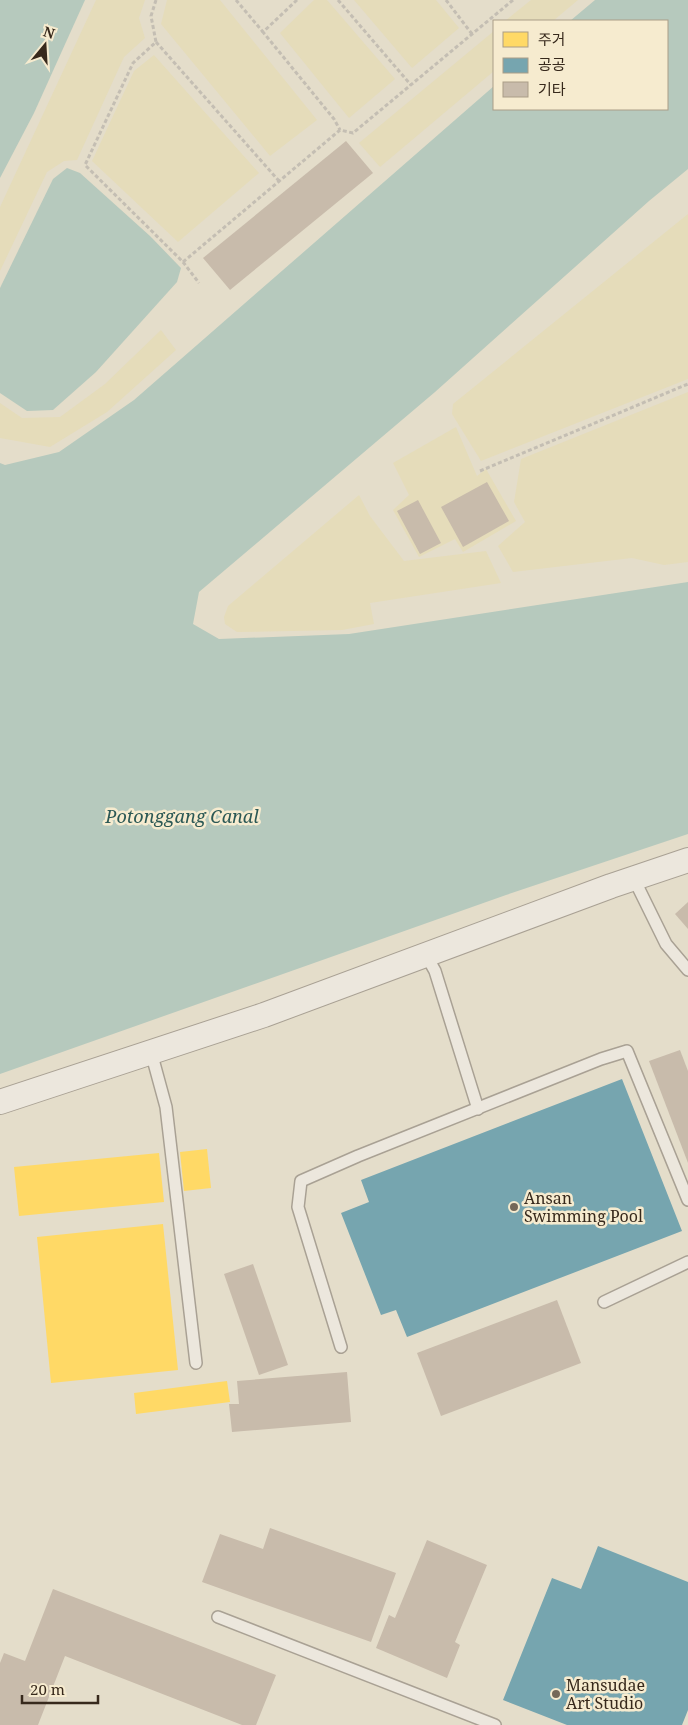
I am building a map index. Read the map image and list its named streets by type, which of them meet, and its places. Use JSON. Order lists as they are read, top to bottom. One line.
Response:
{"water":["Potonggang Canal"],"places":["Ansan Swimming Pool","Mansudae Art Studio"],"legend":["주거","공공","기타"],"scale_bar":"20 m","north":"top"}
